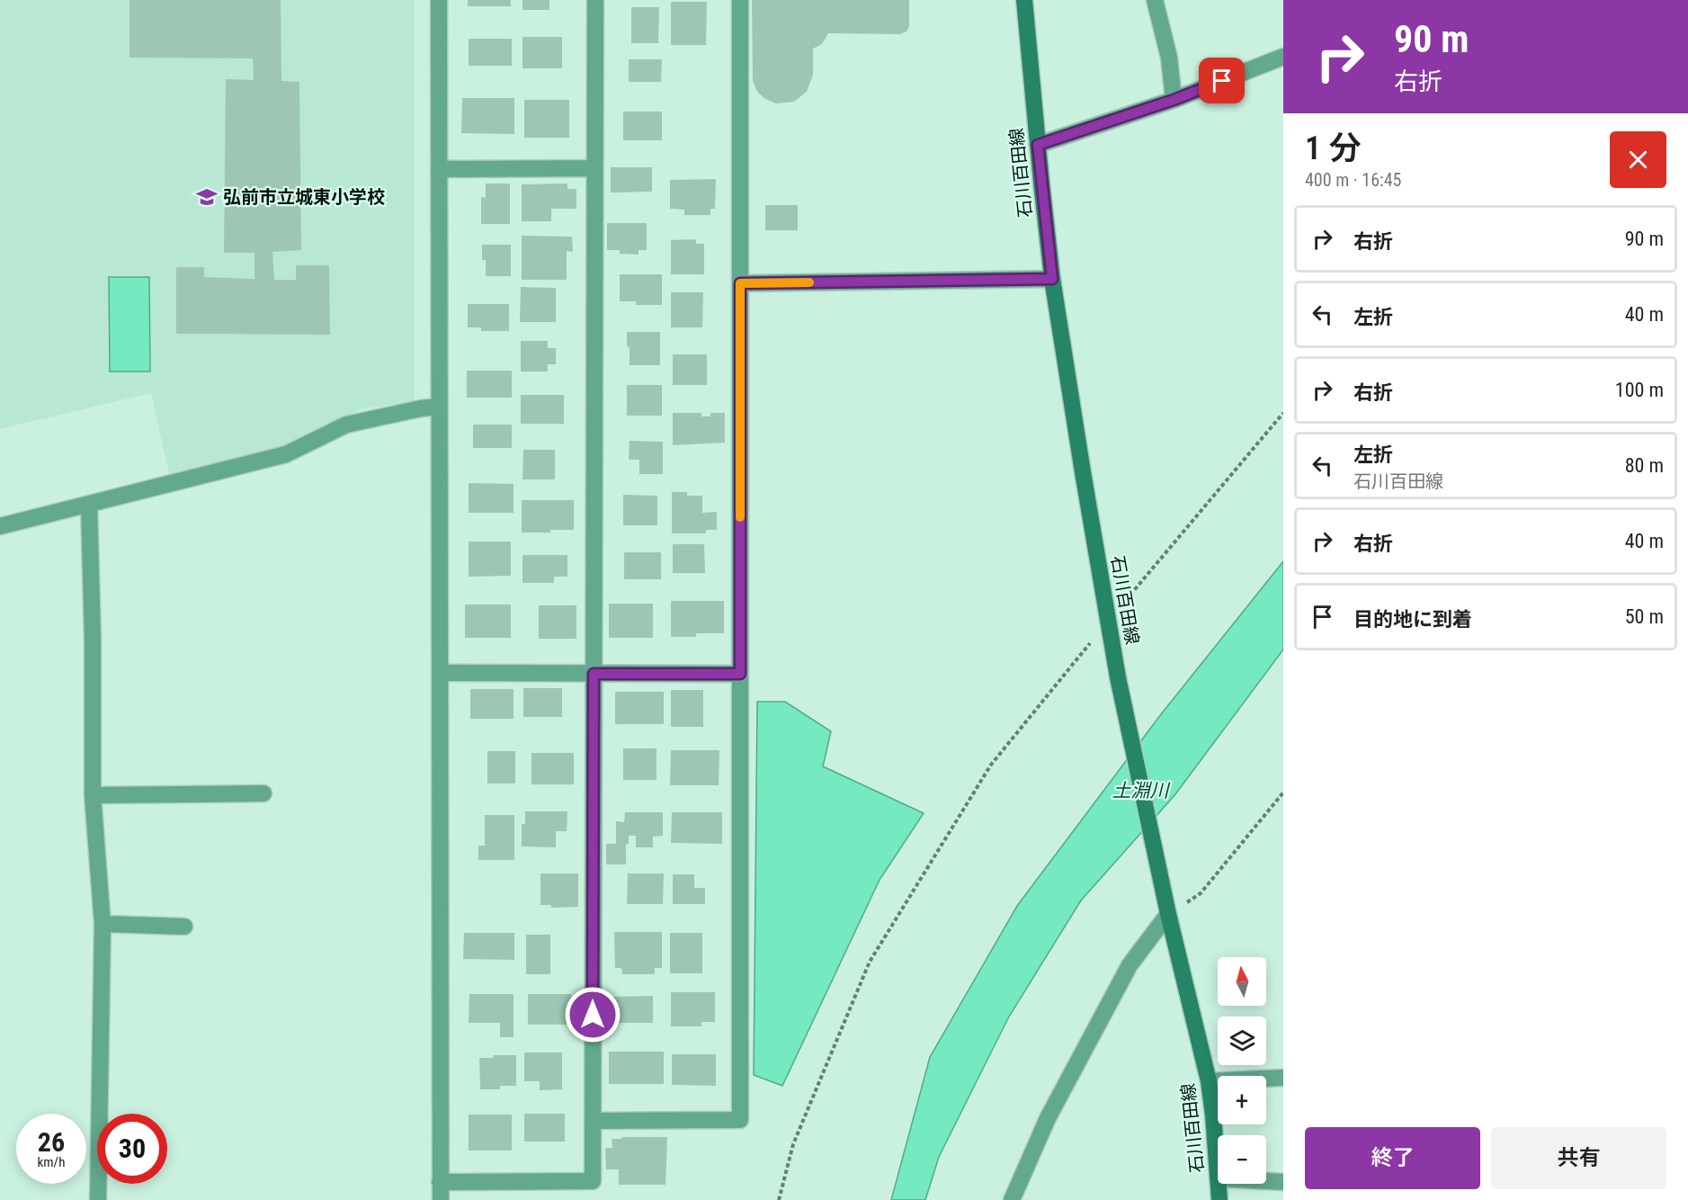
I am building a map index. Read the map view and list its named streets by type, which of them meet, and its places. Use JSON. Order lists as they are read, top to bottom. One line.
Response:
{"streets":{"main road":["石川百田線"]},"water":["土淵川"],"places":{"school or university":["弘前市立城東小学校"]},"north":"top","page":{"turn":["90 m","右折"],"heading":["1 分","400 m · 16:45"],"list":[{"name":"右折","value":"90 m"},{"name":"左折","value":"40 m"},{"name":"右折","value":"100 m"},{"name":"左折","note":"石川百田線","value":"80 m"},{"name":"右折","value":"40 m"},{"name":"目的地に到着","value":"50 m"}],"map_buttons":["+","−"],"speed":"26 km/h","limit":"30","buttons":["終了","共有"]}}
